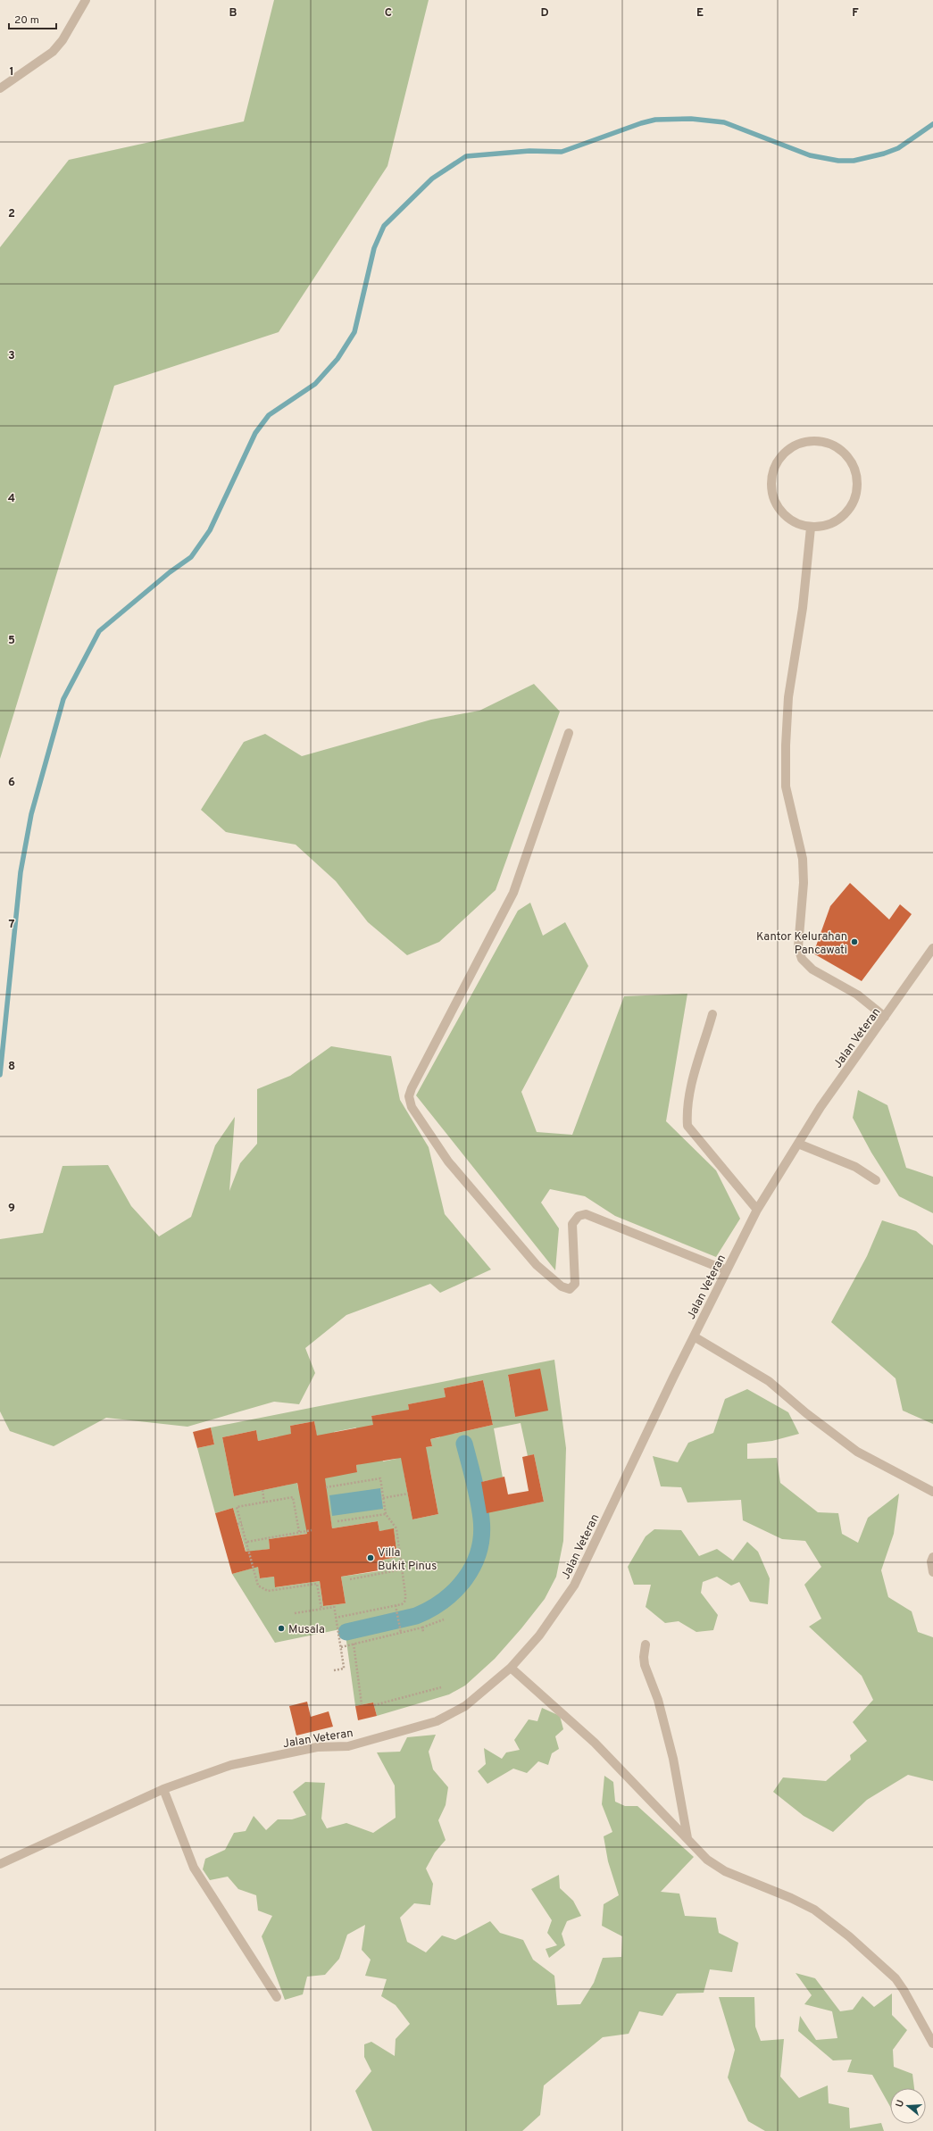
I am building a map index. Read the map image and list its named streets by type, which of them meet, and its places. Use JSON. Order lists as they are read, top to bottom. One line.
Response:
{"streets":{"street":["Jalan Veteran"]},"places":["Kantor Kelurahan Pancawati","Villa Bukit Pinus","Musala"],"scale_bar":"20 m","north":"left","grid":{"columns":["B","C","D","E","F"],"rows":["1","2","3","4","5","6","7","8","9"]}}
